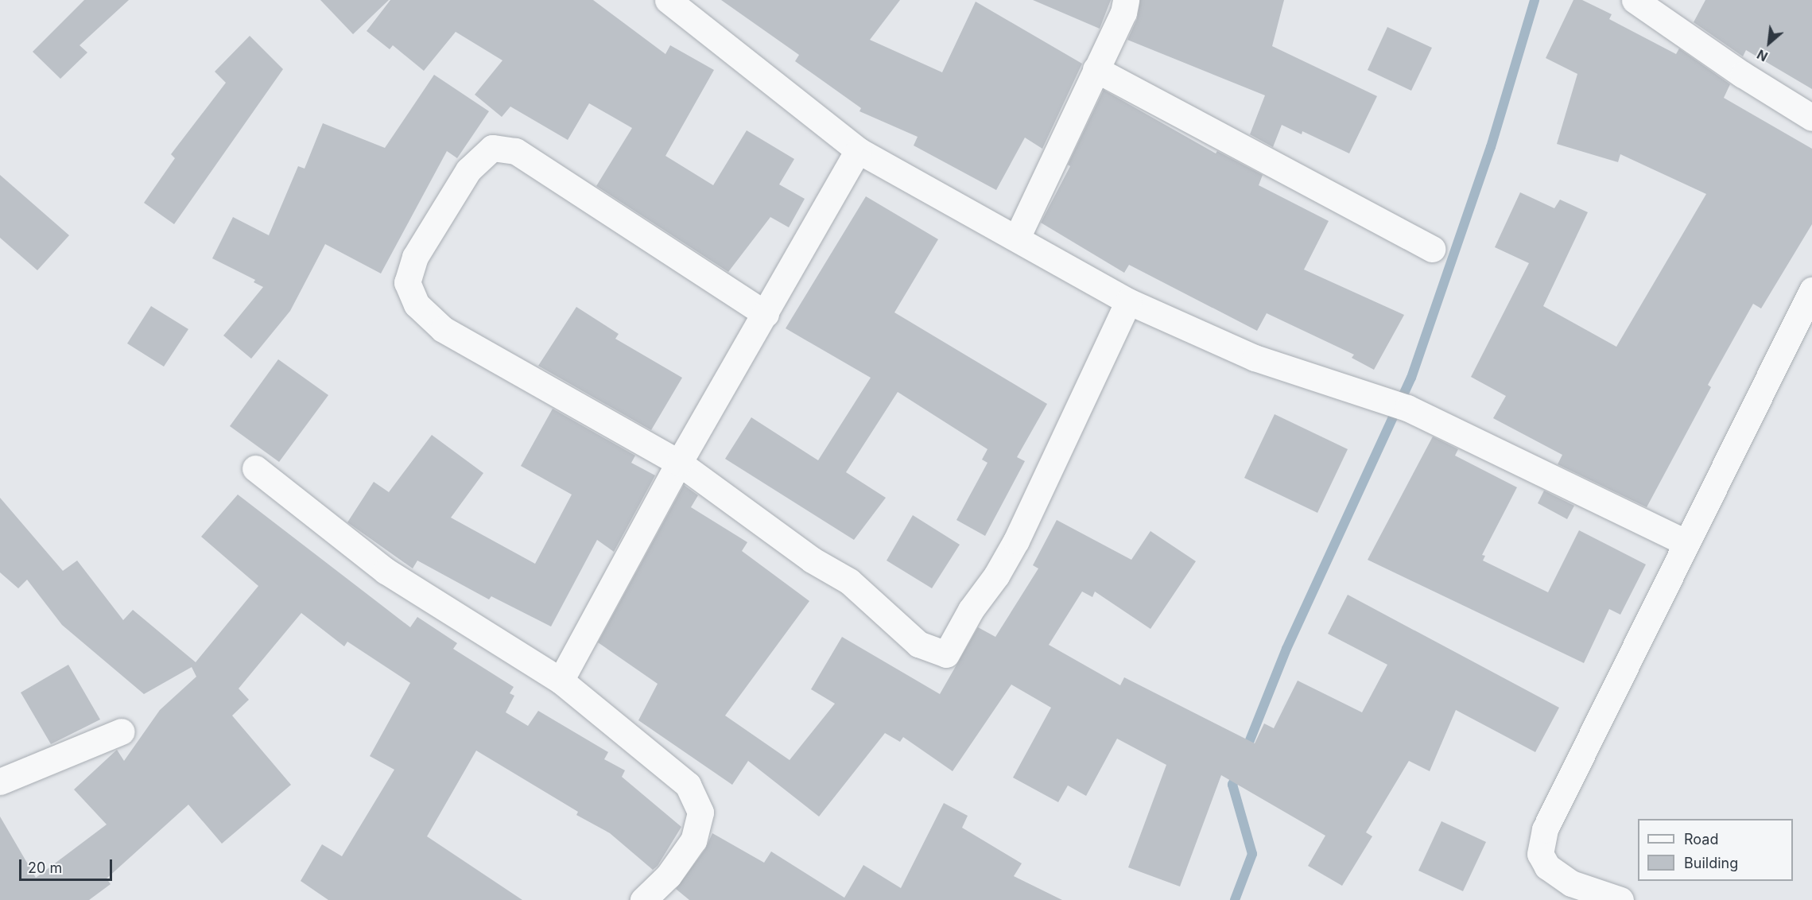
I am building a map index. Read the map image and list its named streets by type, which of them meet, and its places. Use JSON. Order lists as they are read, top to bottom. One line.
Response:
{"legend":["Road","Building"],"scale_bar":"20 m","north":"bottom left"}
